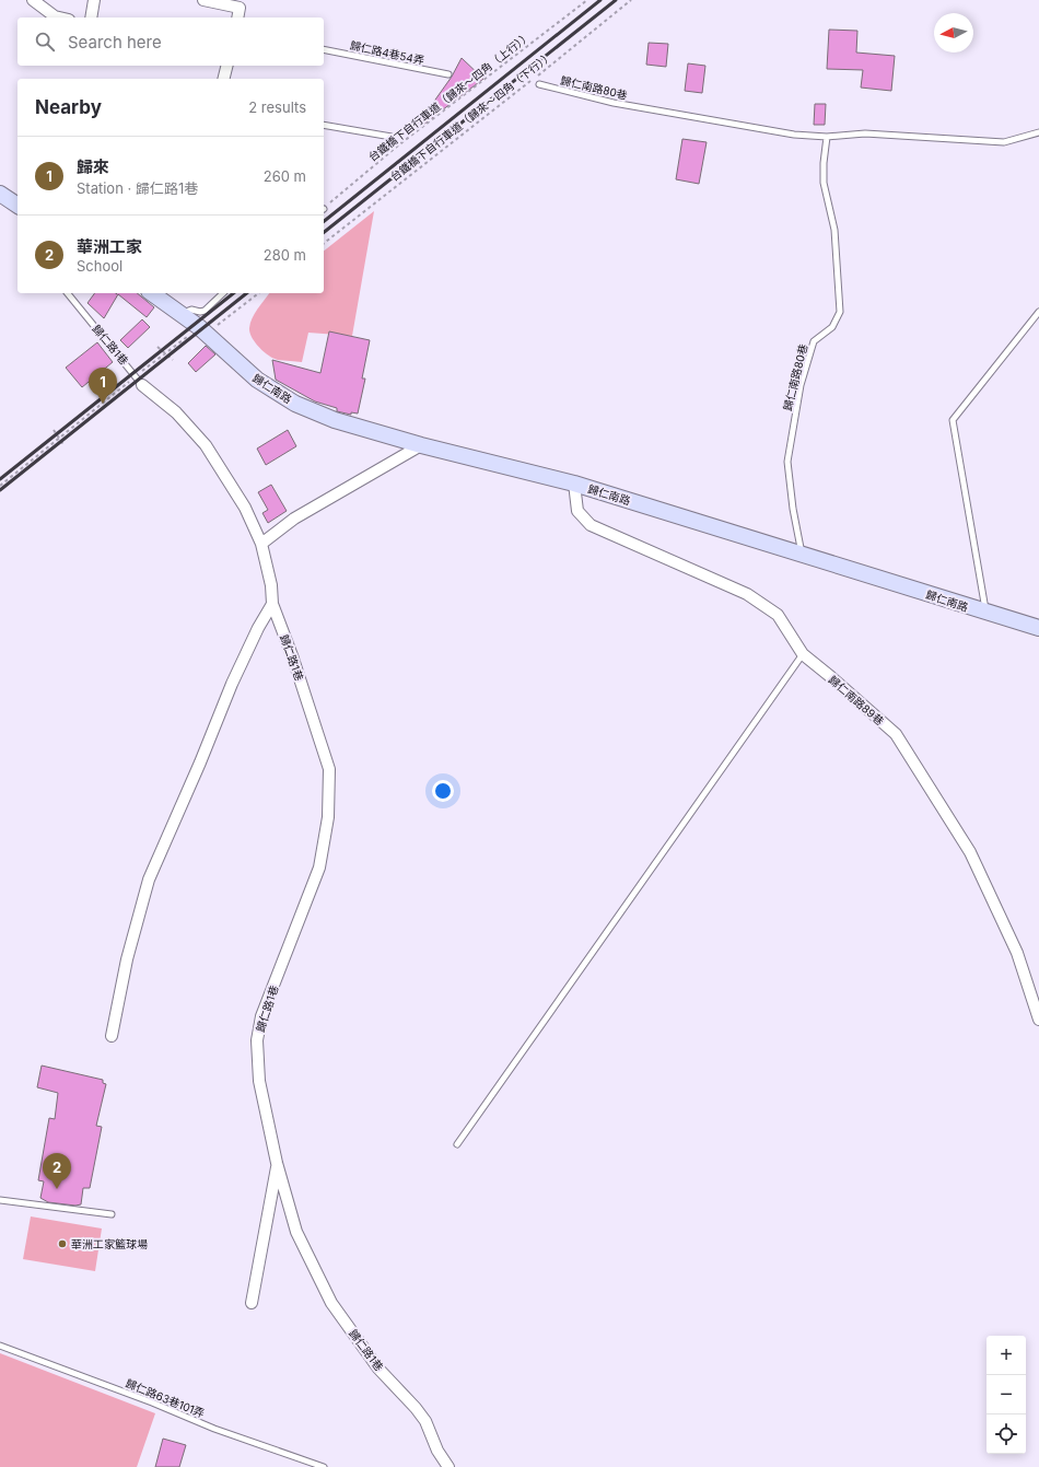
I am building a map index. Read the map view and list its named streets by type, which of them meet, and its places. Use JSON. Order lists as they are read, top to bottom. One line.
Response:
{"streets":{"street":["歸仁路1巷","歸仁南路","歸仁南路89巷"],"lane":["歸仁路4巷54弄","歸仁南路80巷","歸仁路63巷101弄"],"path":["台鐵橋下自行車道（歸來～四角（上行））","台鐵橋下自行車道（歸來～四角（下行））"]},"crossings":[["歸仁南路80巷","歸仁南路"],["歸仁南路","歸仁南路89巷"]],"places":["華洲工家籃球場"],"north":"left","page":{"search":"Search here","heading":["Nearby","2 results"],"list":[{"mark":"1","name":"歸來","note":"Station · 歸仁路1巷","value":"260 m"},{"mark":"2","name":"華洲工家","note":"School","value":"280 m"}],"pins":["1","2"],"map_buttons":["+","−"]}}
